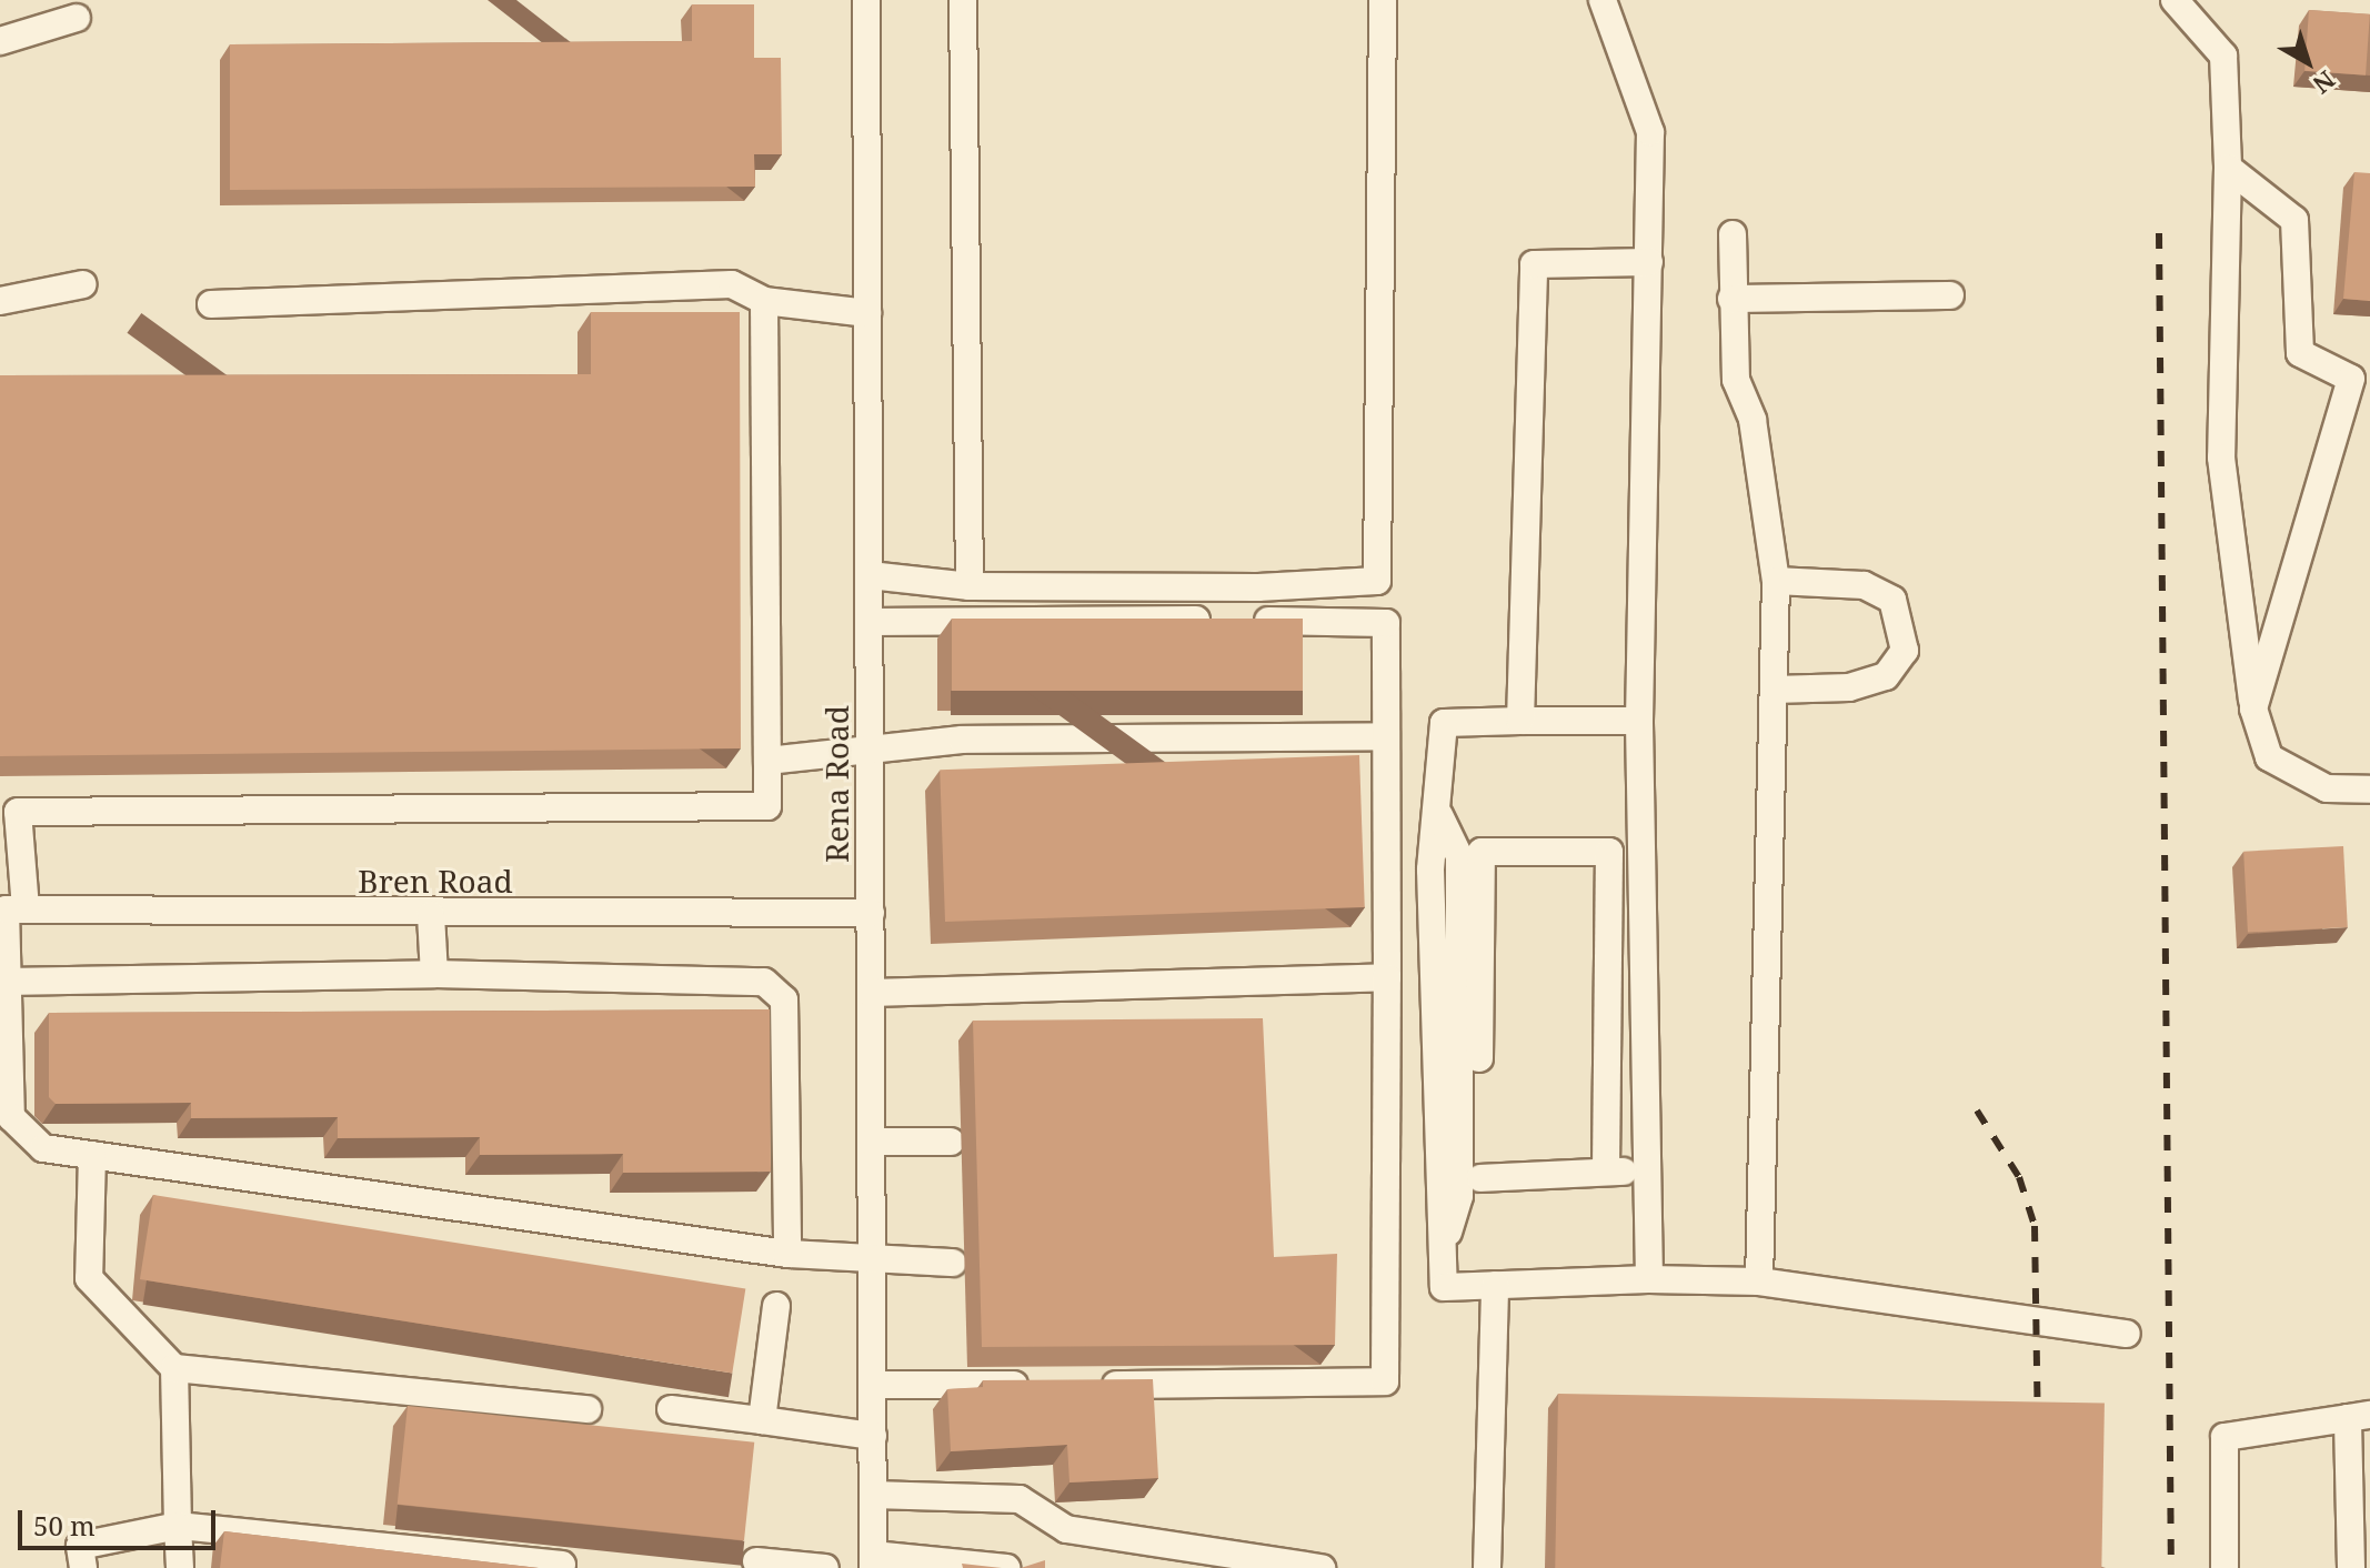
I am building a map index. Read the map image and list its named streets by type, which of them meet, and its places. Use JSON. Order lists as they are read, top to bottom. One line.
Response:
{"streets":{"street":["Rena Road","Bren Road"]},"crossings":[["Rena Road","Bren Road"]],"scale_bar":"50 m","north":"bottom right"}
